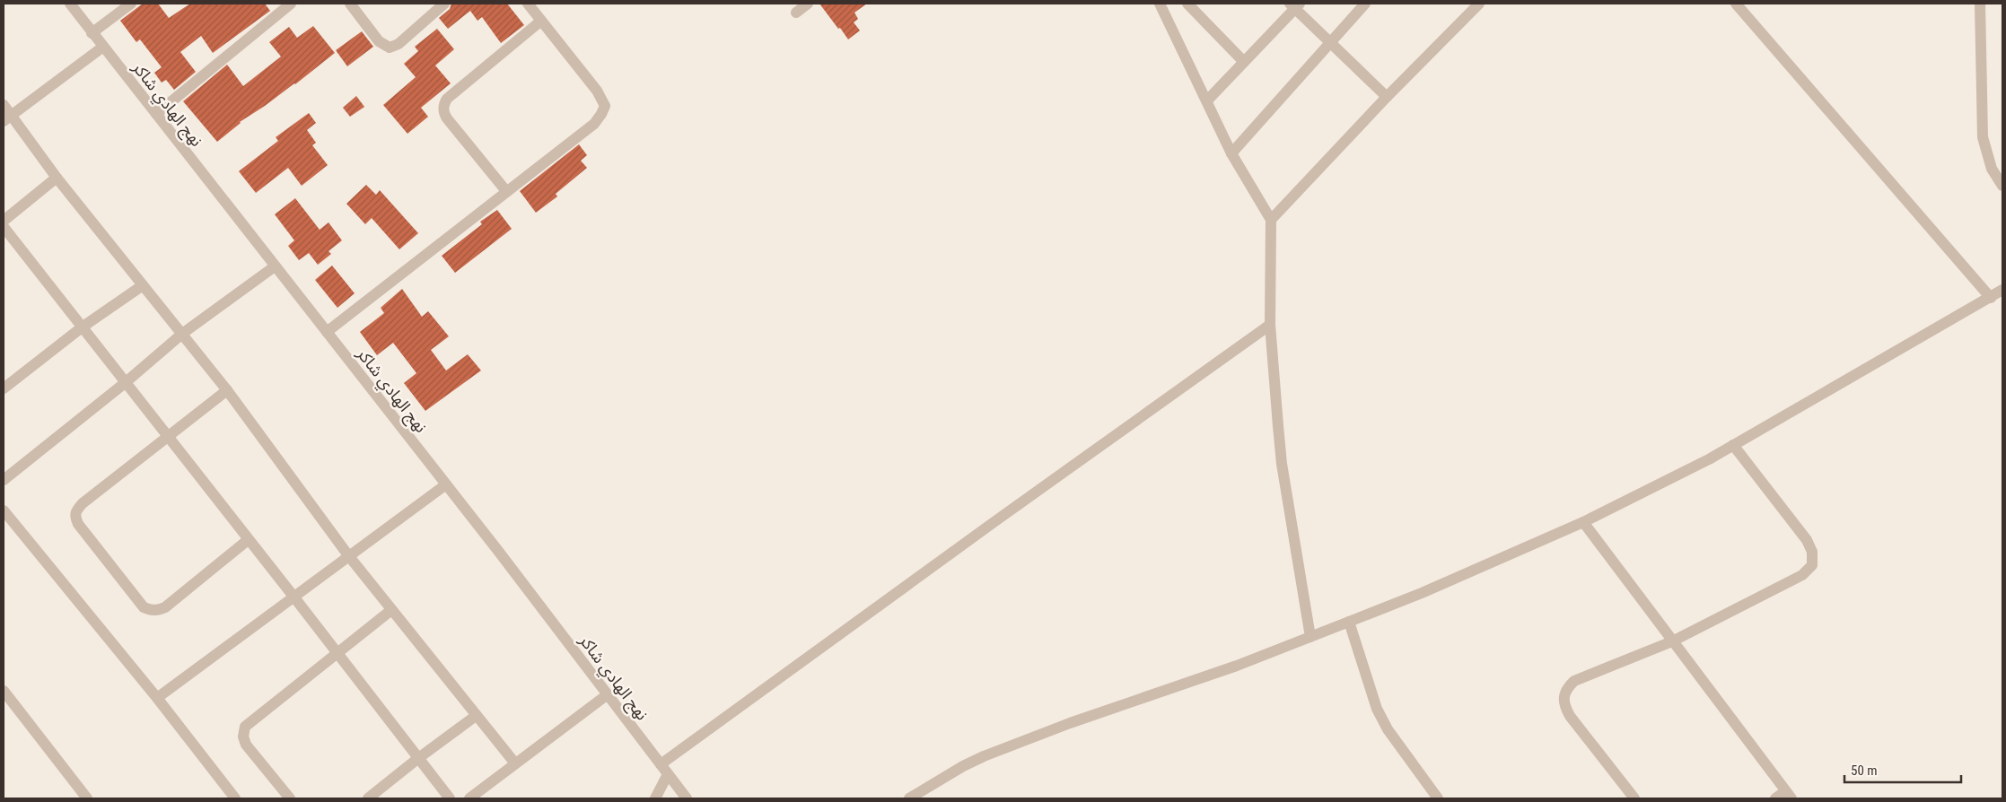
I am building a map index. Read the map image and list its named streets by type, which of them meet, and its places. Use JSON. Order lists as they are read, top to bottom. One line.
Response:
{"streets":{"street":["نهج الهادي شاكر"]},"scale_bar":"50 m"}
